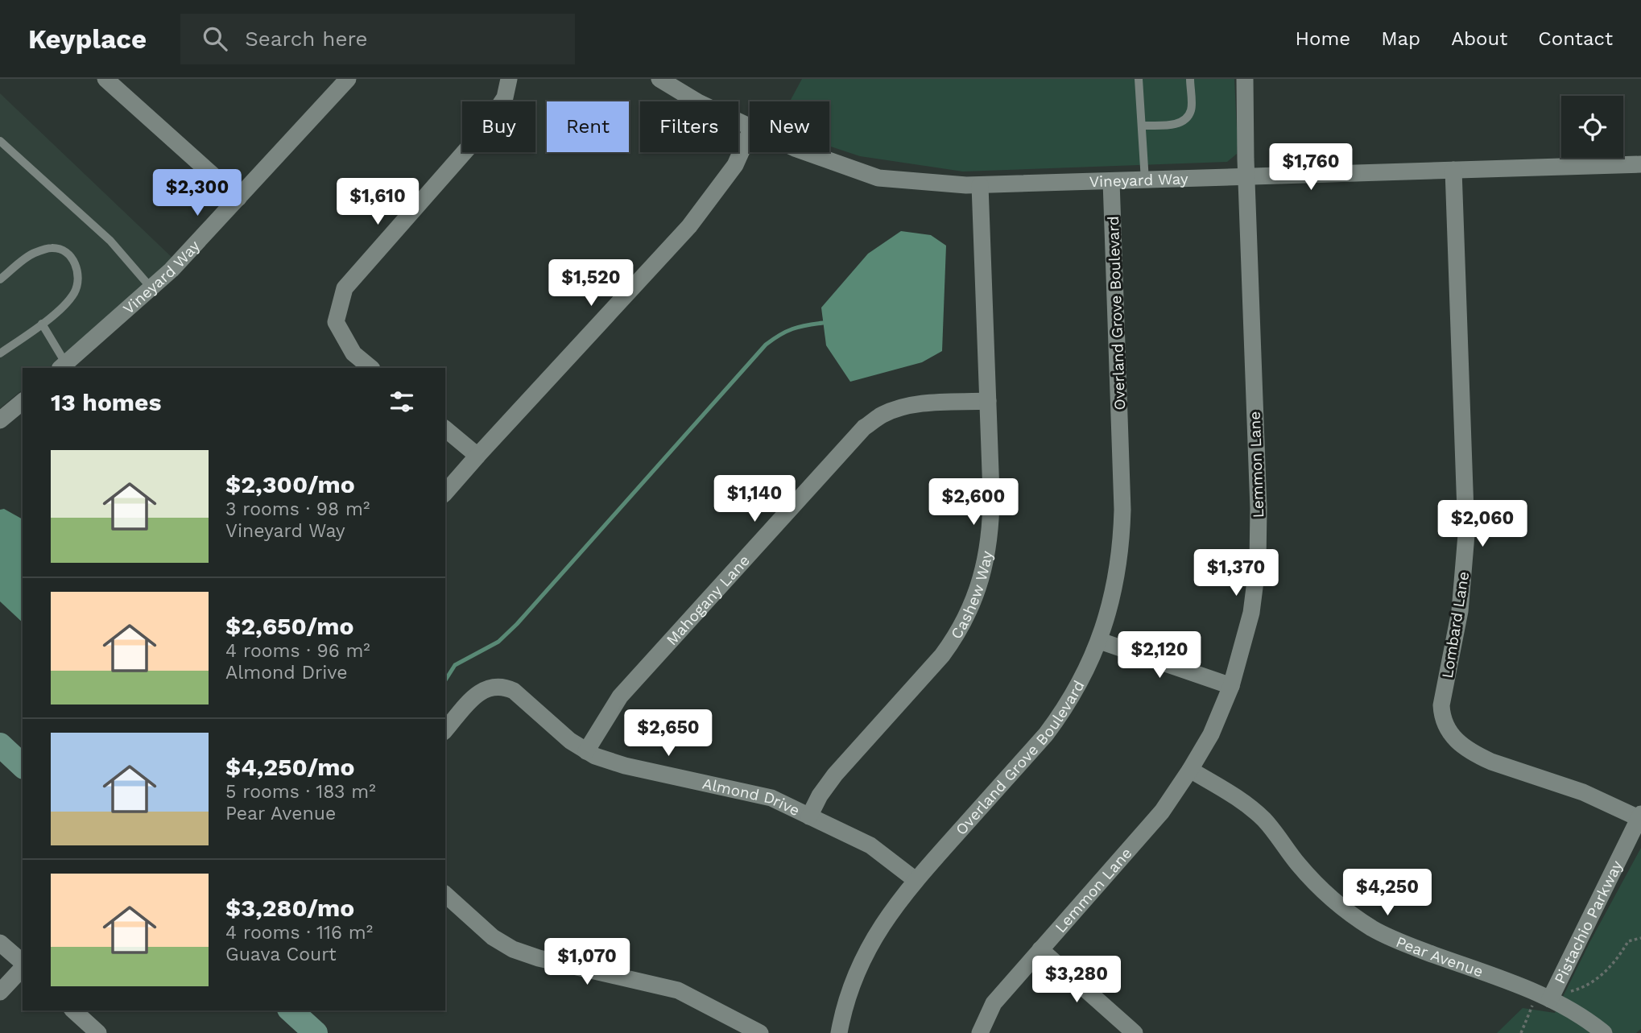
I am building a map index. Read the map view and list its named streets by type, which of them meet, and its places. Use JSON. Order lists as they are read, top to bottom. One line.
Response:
{"streets":{"street":["Vineyard Way","Overland Grove Boulevard","Lemmon Lane","Cashew Way","Mahogany Lane","Lombard Lane","Almond Drive","Pistachio Parkway","Pear Avenue"]},"crossings":[["Vineyard Way","Overland Grove Boulevard"],["Vineyard Way","Lemmon Lane"],["Vineyard Way","Cashew Way"],["Vineyard Way","Lombard Lane"],["Overland Grove Boulevard","Almond Drive"],["Lemmon Lane","Pear Avenue"],["Cashew Way","Mahogany Lane"],["Cashew Way","Almond Drive"],["Mahogany Lane","Almond Drive"],["Lombard Lane","Pistachio Parkway"],["Pistachio Parkway","Pear Avenue"]],"page":{"header":"Keyplace","search":"Search here","nav":["Home","Map","About","Contact"],"chip":["Buy","Rent","Filters","New"],"price":["$1,760","$2,300","$1,610","$1,520","$1,140","$2,600","$2,060","$1,370","$2,120","$2,650","$4,250","$1,070","$3,280"],"heading":"13 homes","list":[{"name":"$2,300/mo","note":"3 rooms · 98 m² · Vineyard Way"},{"name":"$2,650/mo","note":"4 rooms · 96 m² · Almond Drive"},{"name":"$4,250/mo","note":"5 rooms · 183 m² · Pear Avenue"},{"name":"$3,280/mo","note":"4 rooms · 116 m² · Guava Court"}]}}
